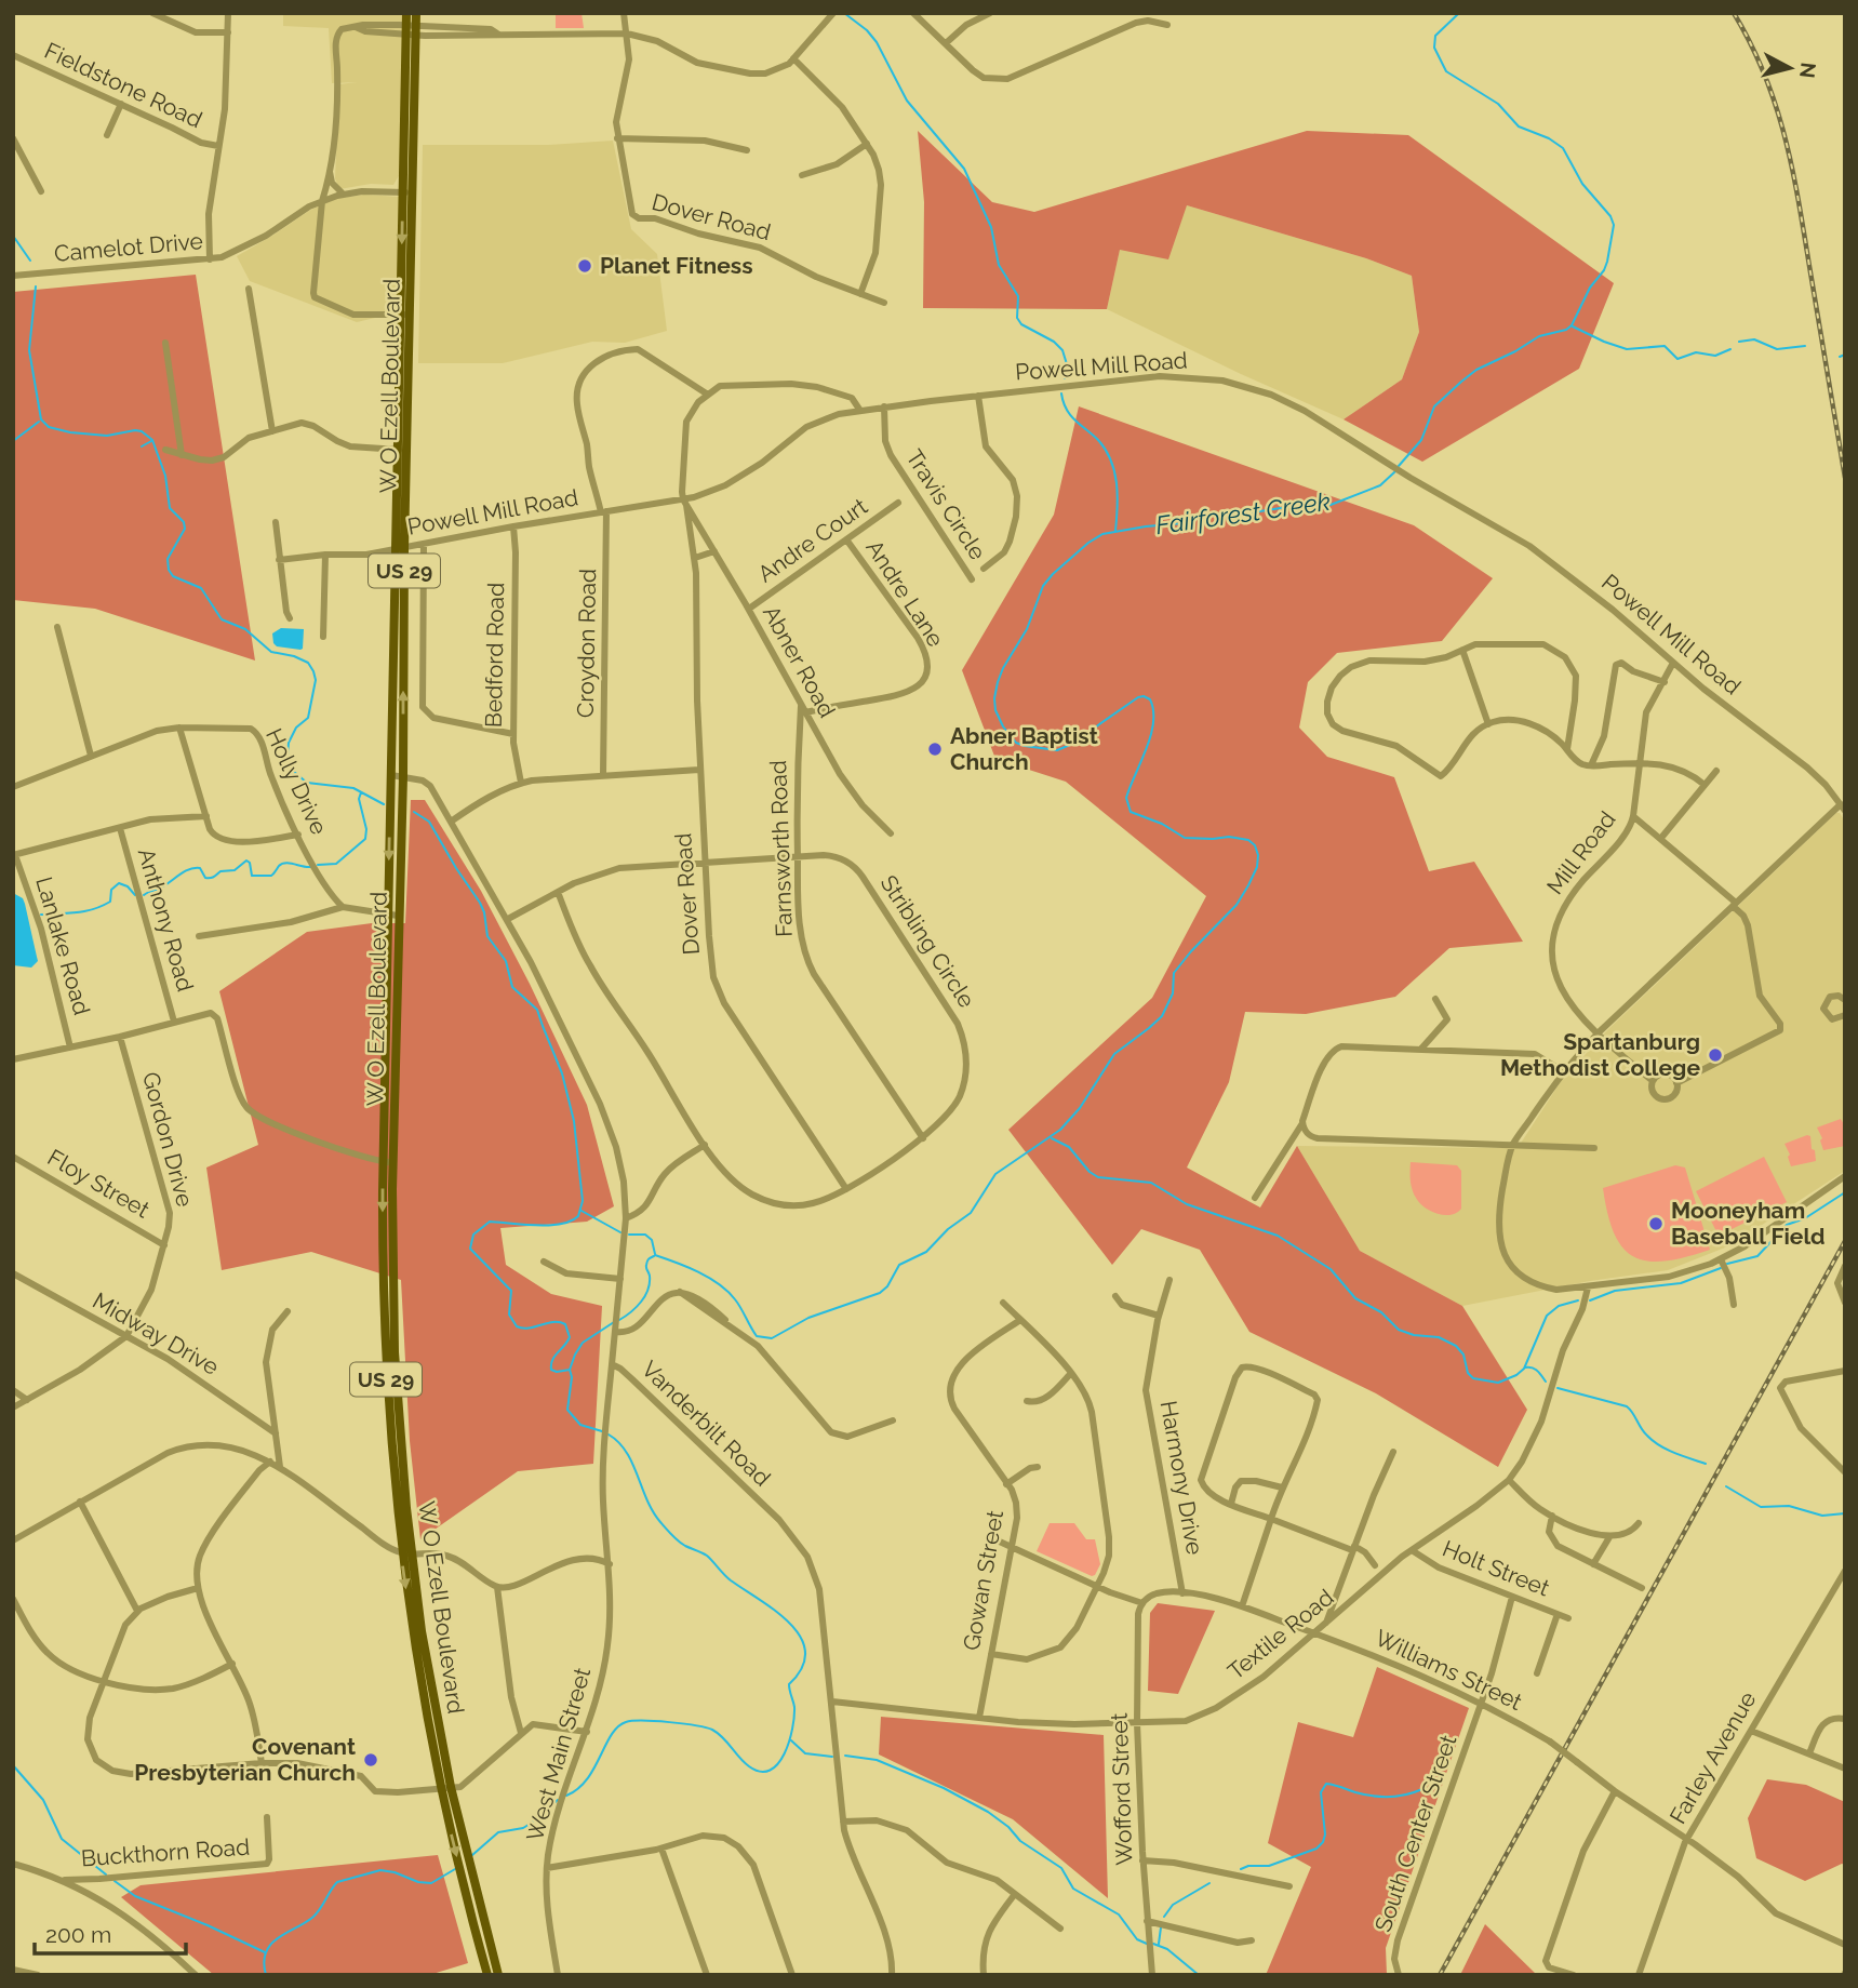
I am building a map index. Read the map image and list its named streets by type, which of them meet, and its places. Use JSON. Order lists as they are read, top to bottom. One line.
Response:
{"streets":{"main road":["W O Ezell Boulevard","US 29"],"street":["Fieldstone Road","Dover Road","Camelot Drive","Powell Mill Road","Travis Circle","Andre Court","Andre Lane","Croydon Road","Bedford Road","Abner Road","Holly Drive","Farnsworth Road","Mill Road","Anthony Road","Stribling Circle","Lanlake Road","Gordon Drive","Floy Street","Midway Drive","Vanderbilt Road","Harmony Drive","Holt Street","Gowan Street","Textile Road","Williams Street","West Main Street","Farley Avenue","Wofford Street","South Center Street","Buckthorn Road"]},"crossings":[["Dover Road","Powell Mill Road"],["Dover Road","Croydon Road"],["Dover Road","Abner Road"],["Dover Road","Stribling Circle"],["Camelot Drive","W O Ezell Boulevard"],["Powell Mill Road","W O Ezell Boulevard"],["Powell Mill Road","Travis Circle"],["Powell Mill Road","Croydon Road"],["Powell Mill Road","Bedford Road"],["Powell Mill Road","Abner Road"],["Powell Mill Road","Mill Road"],["Powell Mill Road","Textile Road"],["W O Ezell Boulevard","Vanderbilt Road"],["Andre Court","Andre Lane"],["Andre Court","Abner Road"],["Andre Lane","Abner Road"],["Abner Road","Farnsworth Road"],["Farnsworth Road","Stribling Circle"],["Stribling Circle","Vanderbilt Road"],["Gordon Drive","Floy Street"],["Gordon Drive","Midway Drive"],["Vanderbilt Road","Textile Road"],["Vanderbilt Road","West Main Street"],["Harmony Drive","Williams Street"],["Holt Street","Textile Road"],["Holt Street","South Center Street"],["Gowan Street","Textile Road"],["Textile Road","Williams Street"],["Textile Road","Wofford Street"],["Williams Street","Farley Avenue"],["Williams Street","Wofford Street"],["Williams Street","South Center Street"]],"water":["Fairforest Creek"],"places":["Planet Fitness","Abner Baptist Church","Spartanburg Methodist College","Mooneyham Baseball Field","Covenant Presbyterian Church"],"scale_bar":"200 m","north":"right"}
